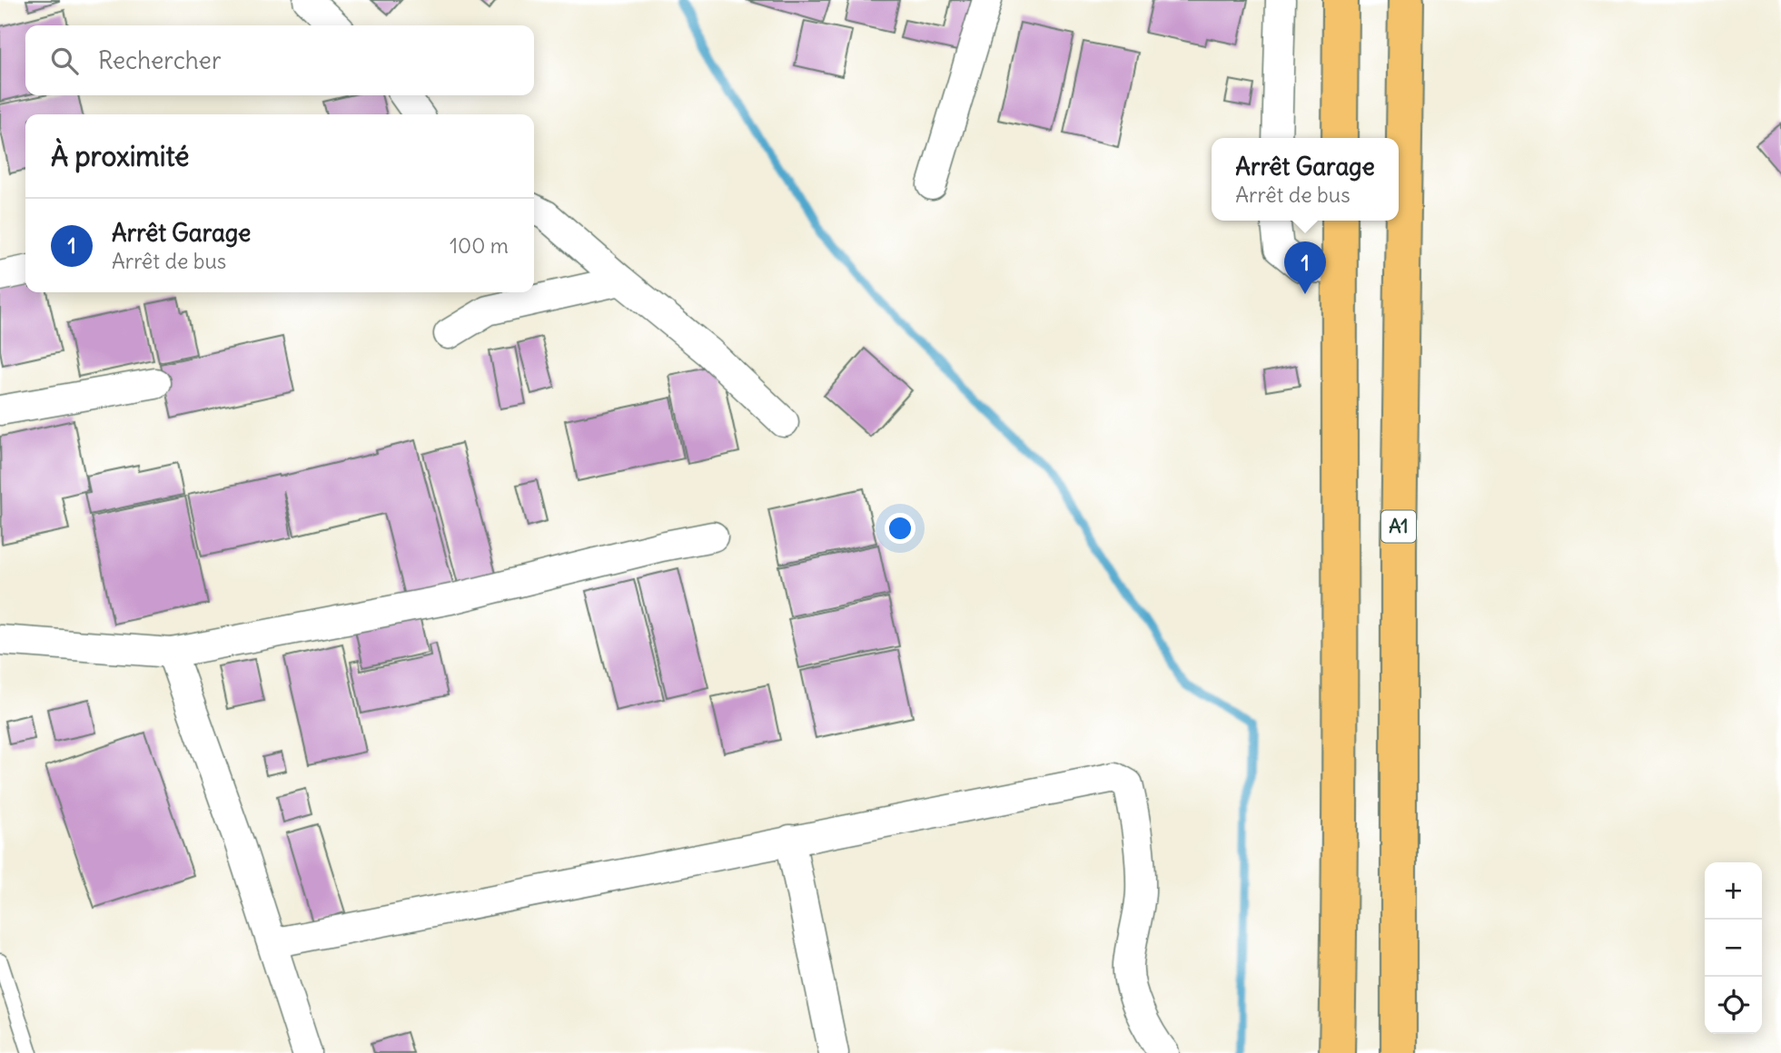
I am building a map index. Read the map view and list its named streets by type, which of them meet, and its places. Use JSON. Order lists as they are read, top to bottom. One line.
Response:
{"streets":{"main road":["A1"]},"page":{"search":"Rechercher","heading":"À proximité","popup":["Arrêt Garage","Arrêt de bus"],"list":[{"mark":"1","name":"Arrêt Garage","note":"Arrêt de bus","value":"100 m"}],"pins":"1","map_buttons":["+","−"]}}
